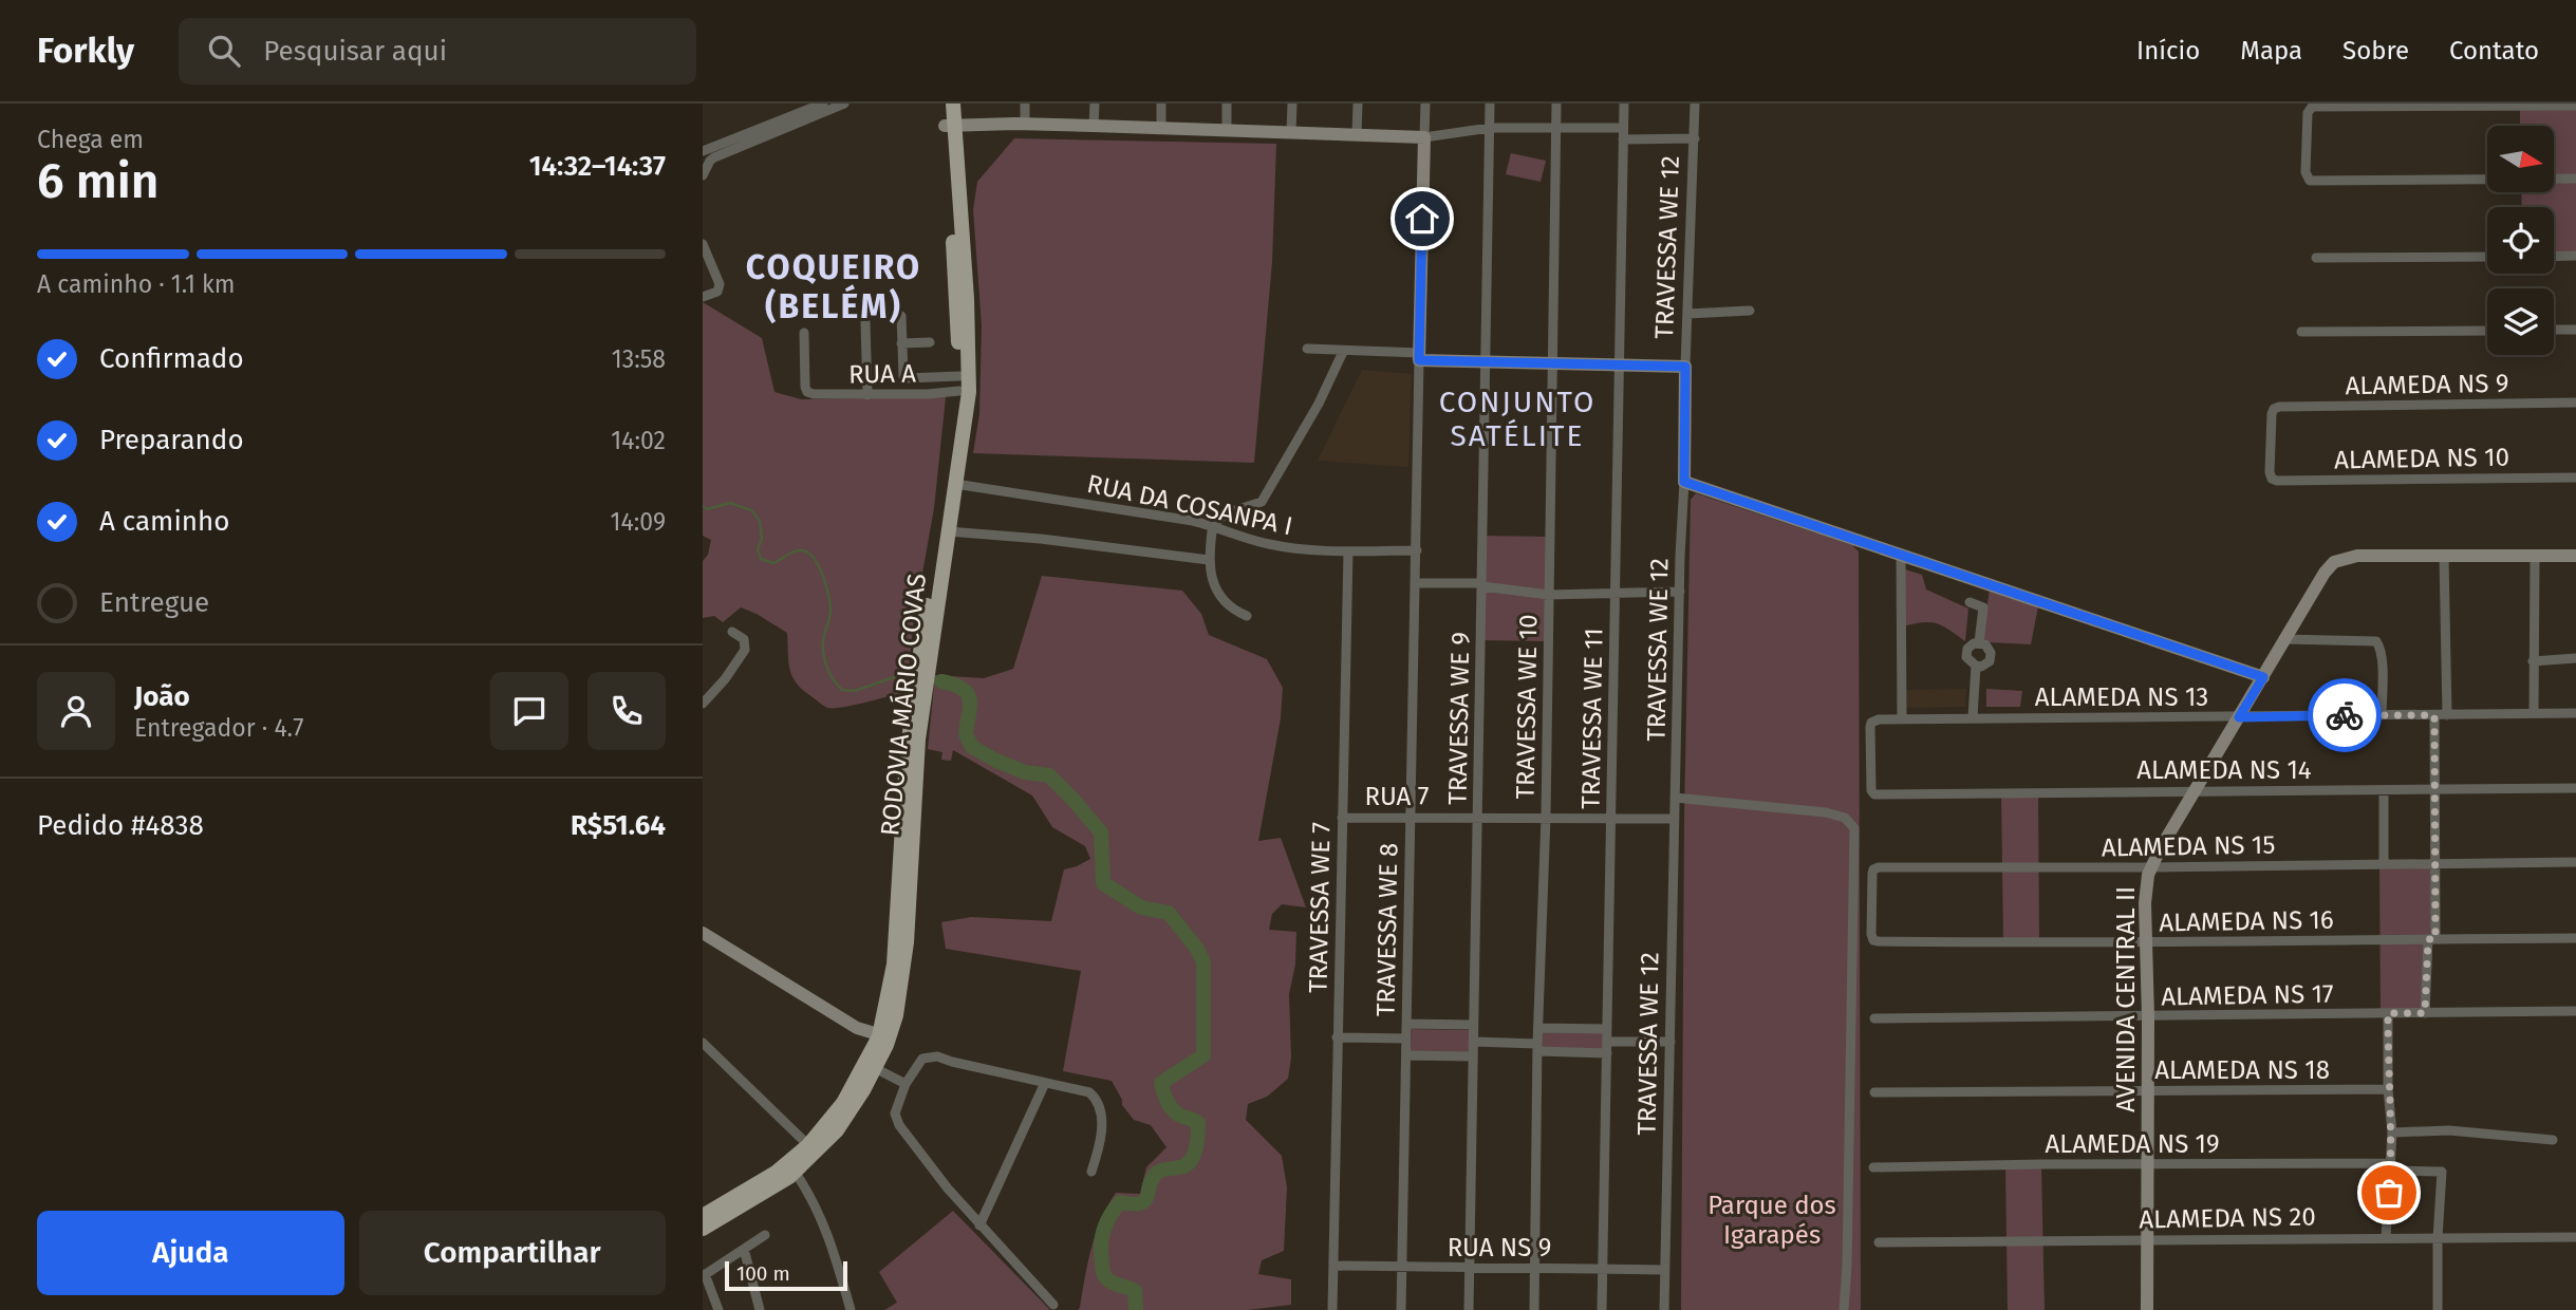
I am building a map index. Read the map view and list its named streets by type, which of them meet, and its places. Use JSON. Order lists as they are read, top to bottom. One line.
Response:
{"streets":{"main road":["TRAVESSA WE 12","RODOVIA MÁRIO COVAS","AVENIDA CENTRAL II"],"street":["RUA A","ALAMEDA NS 9","ALAMEDA NS 10","RUA DA COSANPA I","ALAMEDA NS 13","TRAVESSA WE 10","TRAVESSA WE 9","TRAVESSA WE 11","ALAMEDA NS 14","RUA 7","ALAMEDA NS 15","TRAVESSA WE 7","ALAMEDA NS 16","TRAVESSA WE 8","ALAMEDA NS 17","ALAMEDA NS 18","ALAMEDA NS 19","ALAMEDA NS 20","RUA NS 9"]},"crossings":[["TRAVESSA WE 12","RUA 7"],["TRAVESSA WE 12","RUA NS 9"],["RUA A","RODOVIA MÁRIO COVAS"],["ALAMEDA NS 9","ALAMEDA NS 10"],["RUA DA COSANPA I","RODOVIA MÁRIO COVAS"],["RUA DA COSANPA I","TRAVESSA WE 7"],["RUA DA COSANPA I","TRAVESSA WE 8"],["ALAMEDA NS 13","ALAMEDA NS 14"],["ALAMEDA NS 13","AVENIDA CENTRAL II"],["TRAVESSA WE 10","RUA 7"],["TRAVESSA WE 10","RUA NS 9"],["TRAVESSA WE 9","RUA 7"],["TRAVESSA WE 9","RUA NS 9"],["TRAVESSA WE 11","RUA 7"],["TRAVESSA WE 11","RUA NS 9"],["ALAMEDA NS 14","AVENIDA CENTRAL II"],["RUA 7","TRAVESSA WE 7"],["RUA 7","TRAVESSA WE 8"],["ALAMEDA NS 15","ALAMEDA NS 16"],["ALAMEDA NS 15","AVENIDA CENTRAL II"],["TRAVESSA WE 7","RUA NS 9"],["ALAMEDA NS 16","AVENIDA CENTRAL II"],["TRAVESSA WE 8","RUA NS 9"],["ALAMEDA NS 17","AVENIDA CENTRAL II"],["AVENIDA CENTRAL II","ALAMEDA NS 18"],["AVENIDA CENTRAL II","ALAMEDA NS 19"],["AVENIDA CENTRAL II","ALAMEDA NS 20"],["ALAMEDA NS 19","ALAMEDA NS 20"]],"districts":["COQUEIRO (BELÉM)","CONJUNTO SATÉLITE"],"parks":["Parque dos Igarapés"],"scale_bar":"100 m","north":"right","page":{"header":"Forkly","search":"Pesquisar aqui","nav":["Início","Mapa","Sobre","Contato"],"heading":["6 min","Chega em","14:32–14:37"],"panel":["João","Entregador · 4.7","Pedido #4838","R$51.64"],"bar":"A caminho · 1.1 km","list":[["Confirmado","13:58"],["Preparando","14:02"],["A caminho","14:09"],"Entregue"],"buttons":["Ajuda","Compartilhar"],"scale":"100 m"}}
